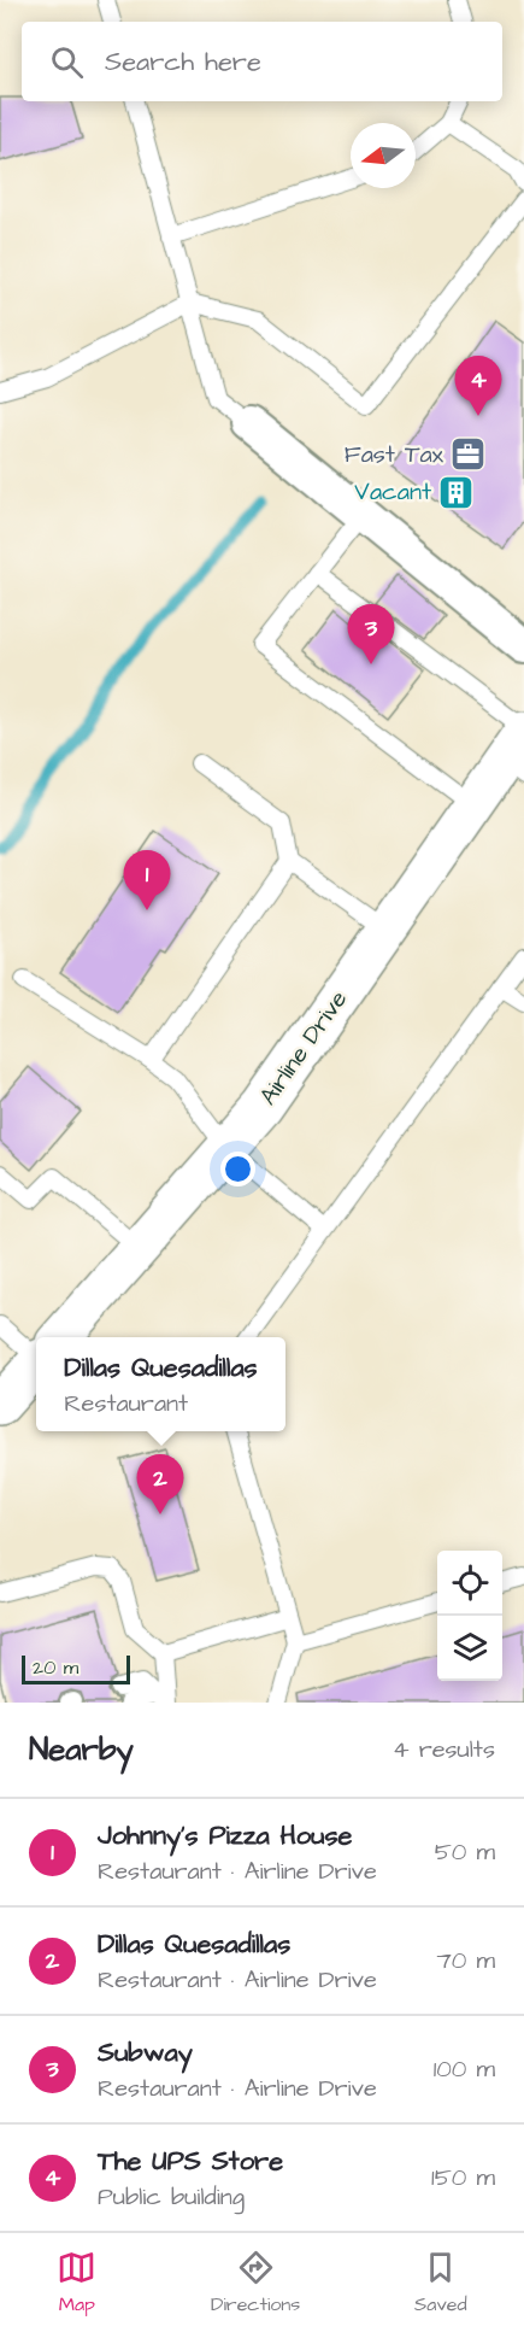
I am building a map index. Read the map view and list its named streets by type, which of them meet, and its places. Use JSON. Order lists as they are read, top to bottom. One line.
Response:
{"streets":{"main road":["Airline Drive"]},"places":{"office":["Fast Tax"],"building":["Vacant"]},"scale_bar":"20 m","north":"left","page":{"search":"Search here","pins":["4","3","1","2"],"popup":["Dillas Quesadillas","Restaurant"],"scale":"20 m","heading":["Nearby","4 results"],"list":[{"mark":"1","name":"Johnny's Pizza House","note":"Restaurant · Airline Drive","value":"50 m"},{"mark":"2","name":"Dillas Quesadillas","note":"Restaurant · Airline Drive","value":"70 m"},{"mark":"3","name":"Subway","note":"Restaurant · Airline Drive","value":"100 m"},{"mark":"4","name":"The UPS Store","note":"Public building","value":"150 m"}],"nav":["Map","Directions","Saved"]}}
